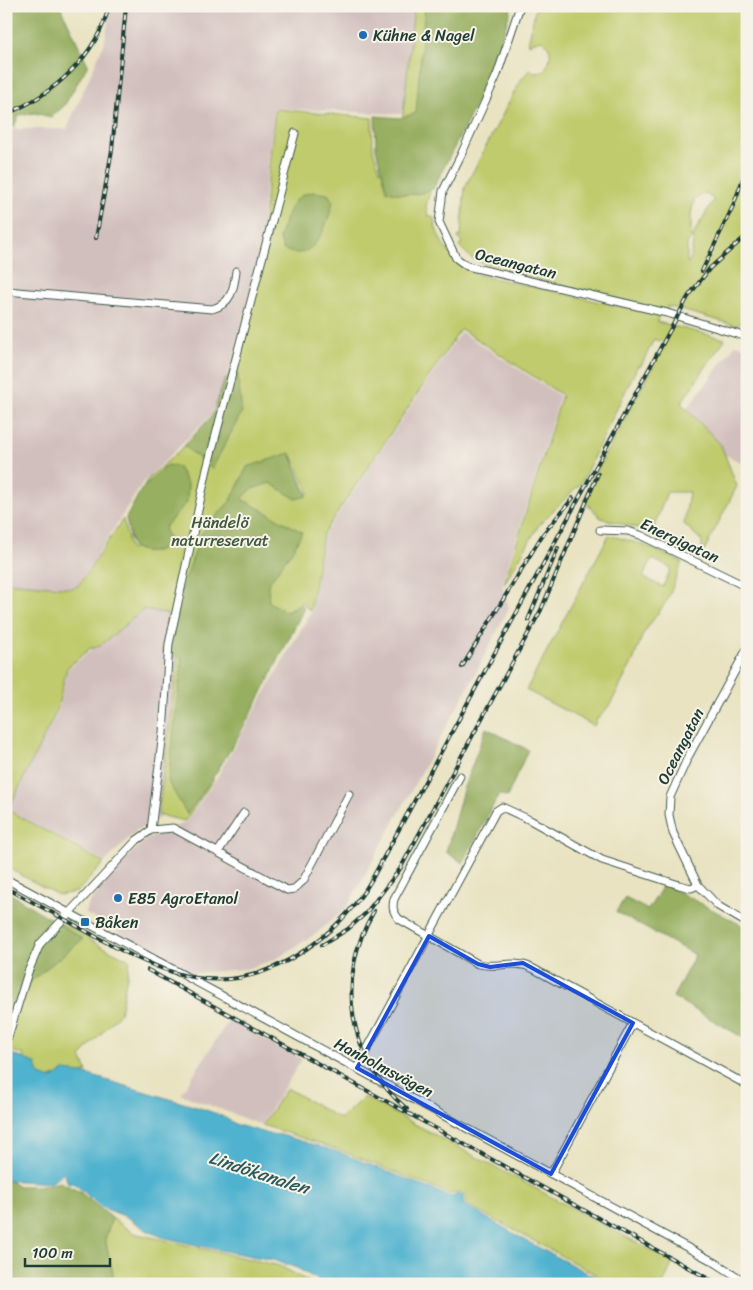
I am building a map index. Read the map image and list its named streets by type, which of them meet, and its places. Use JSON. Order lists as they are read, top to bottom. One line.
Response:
{"streets":{"street":["Oceangatan","Energigatan","Hanholmsvägen"]},"water":["Lindökanalen"],"parks":["Händelö naturreservat"],"places":{"other":["Kühne & Nagel","E85 AgroEtanol"],"transit":["Båken"]},"scale_bar":"100 m"}
